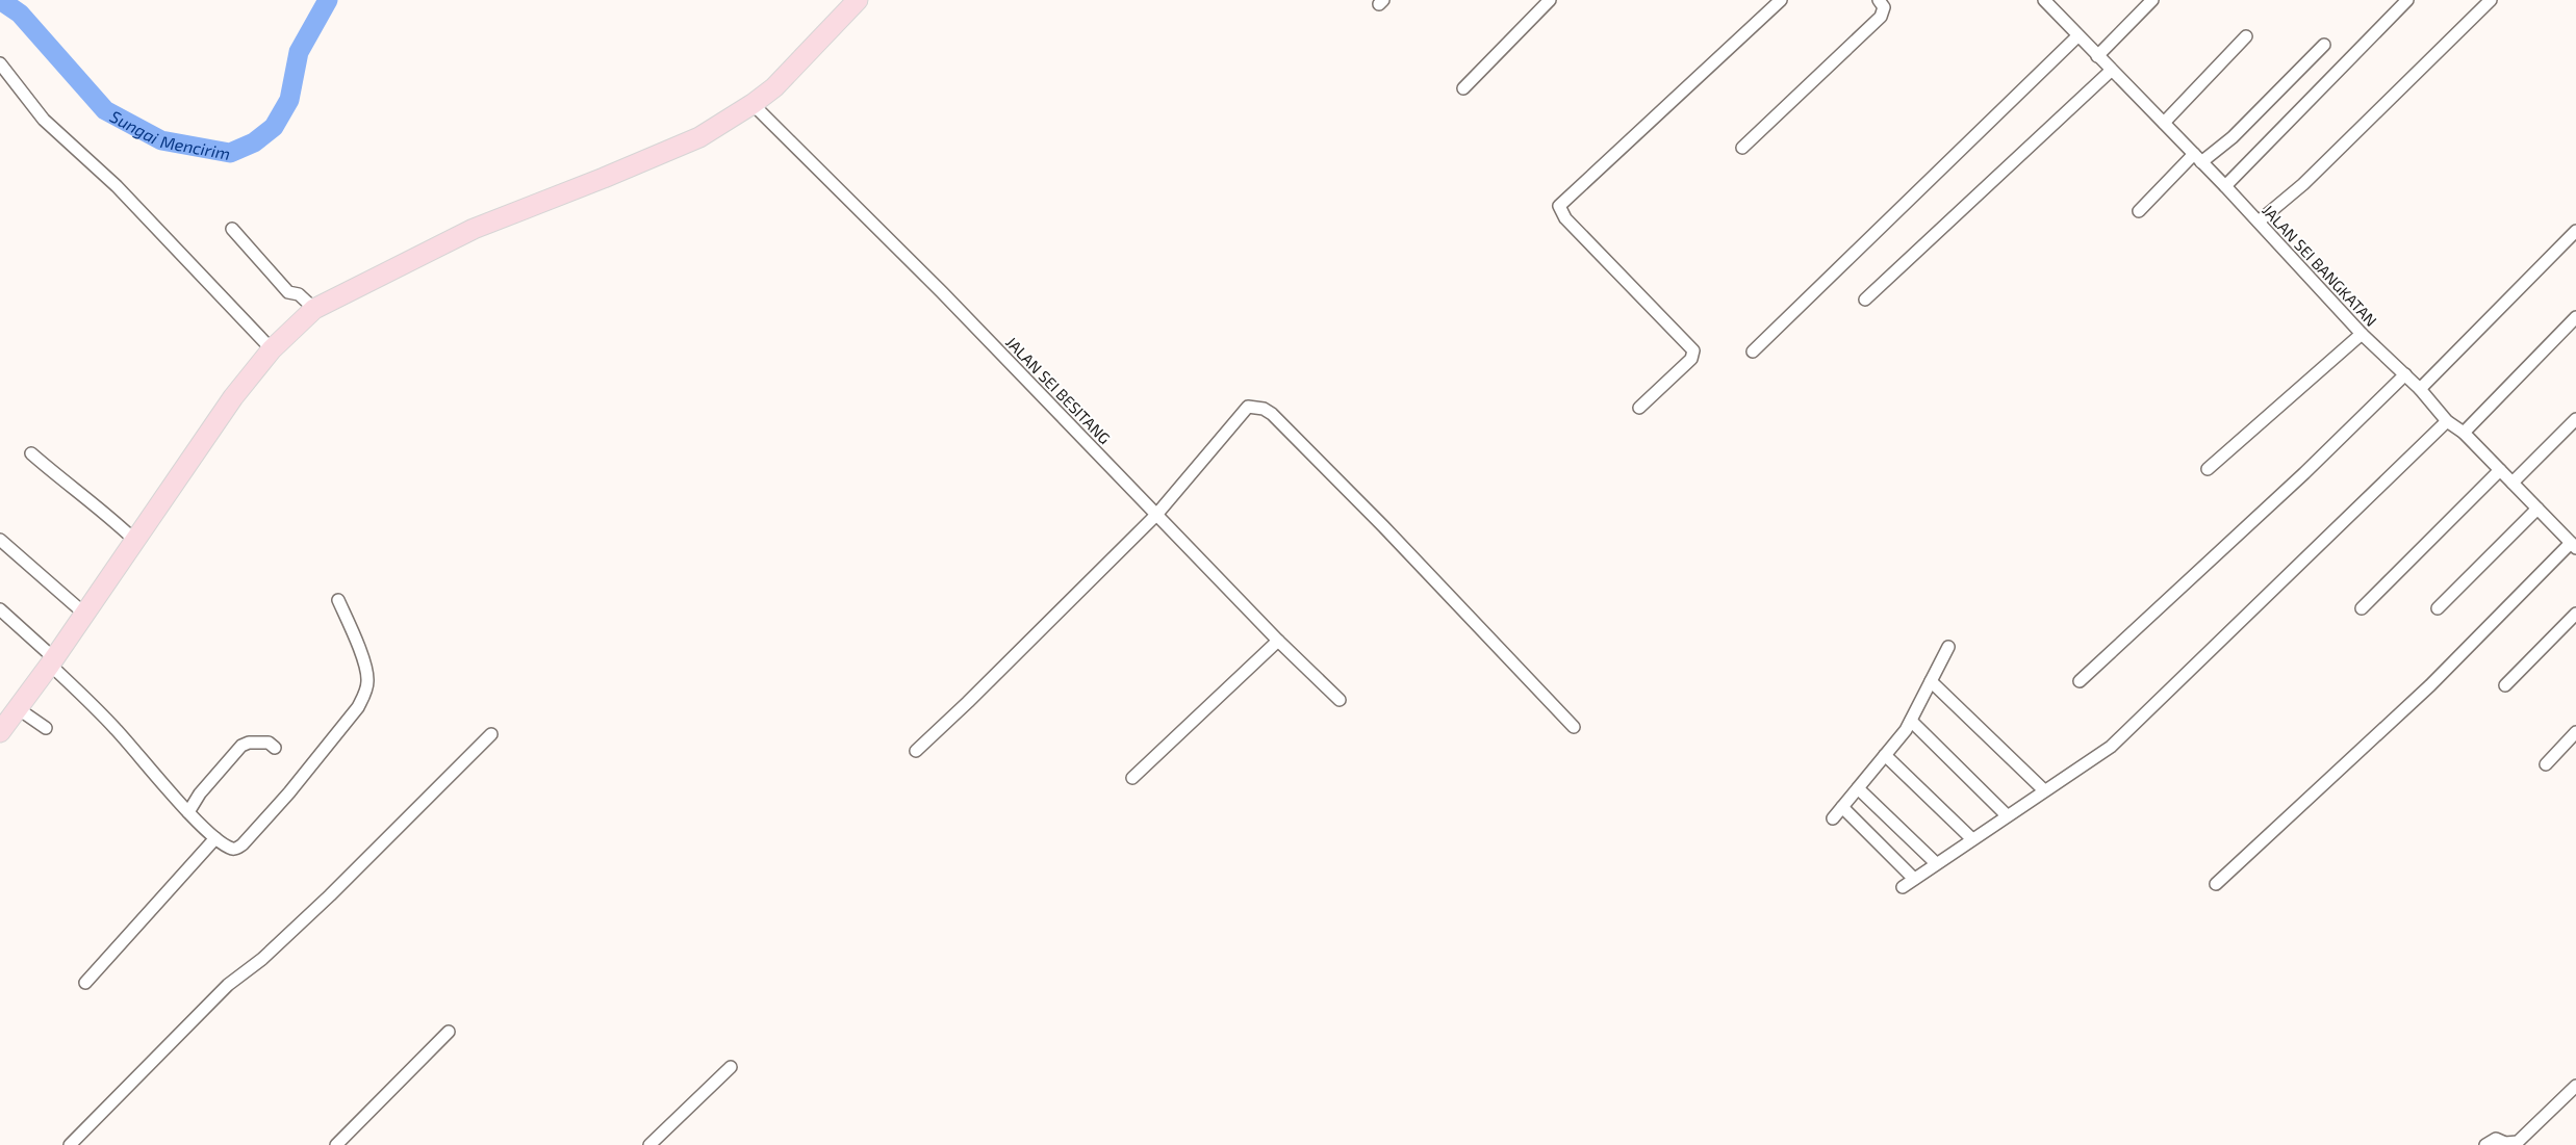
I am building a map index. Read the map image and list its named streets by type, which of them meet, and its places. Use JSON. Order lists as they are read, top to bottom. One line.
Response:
{"streets":{"street":["JALAN SEI BANGKATAN","JALAN SEI BESITANG"]},"water":["Sungai Mencirim"]}
